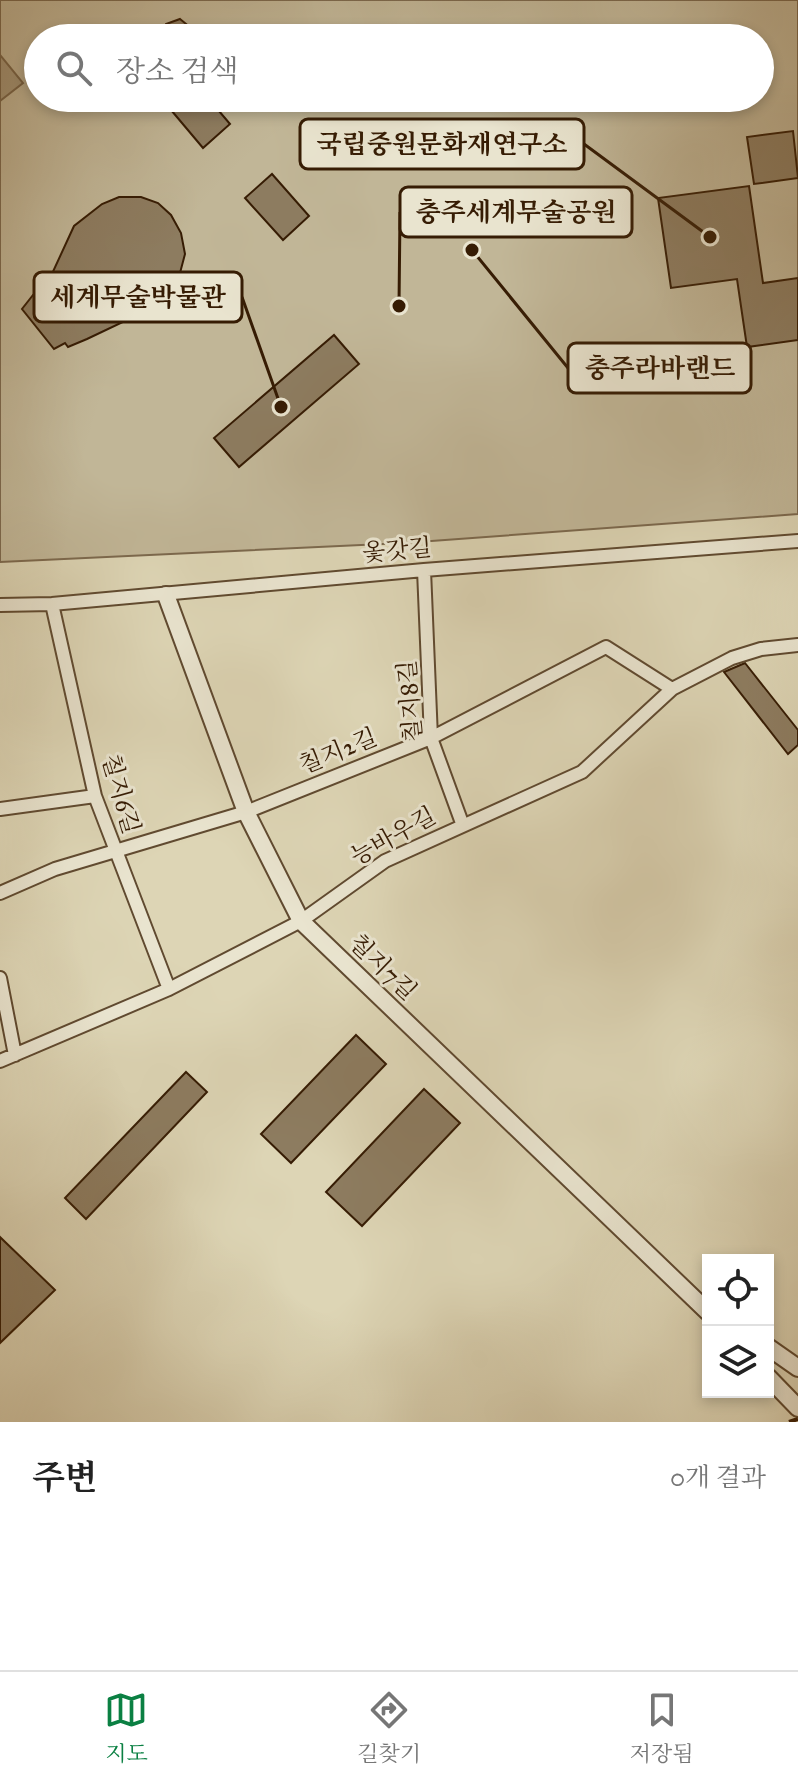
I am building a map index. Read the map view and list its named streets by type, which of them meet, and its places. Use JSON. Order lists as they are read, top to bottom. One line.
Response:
{"streets":{"street":["옻갓길","칠지8길","칠지2길","칠지6길","능바우길","칠지7길"]},"crossings":[["옻갓길","칠지8길"],["옻갓길","칠지6길"],["옻갓길","칠지7길"],["칠지8길","칠지2길"],["칠지8길","능바우길"],["칠지2길","칠지6길"],["칠지2길","능바우길"],["칠지2길","칠지7길"],["칠지6길","능바우길"],["능바우길","칠지7길"]],"places":["국립중원문화재연구소","충주라바랜드","충주세계무술공원","세계무술박물관"],"page":{"search":"장소 검색","heading":["주변","0개 결과"],"nav":["지도","길찾기","저장됨"]}}
